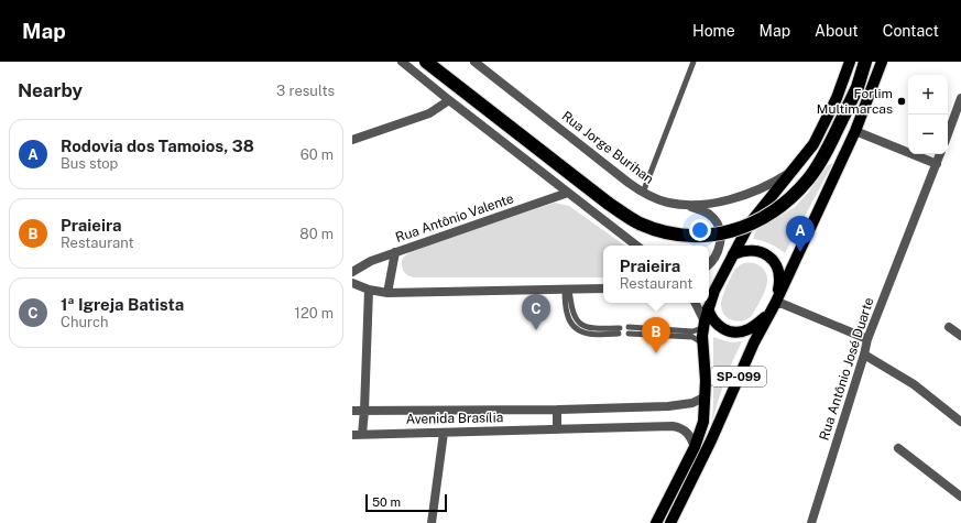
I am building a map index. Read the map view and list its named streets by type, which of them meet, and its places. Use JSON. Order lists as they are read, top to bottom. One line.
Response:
{"streets":{"main road":["SP-099"],"street":["Rua Jorge Burihan","Rua Antônio Valente","Rua Antônio José Duarte","Avenida Brasília"]},"crossings":[["Rua Jorge Burihan","SP-099"],["SP-099","Avenida Brasília"]],"places":["Forlim Multimarcas"],"scale_bar":"50 m","page":{"header":"Map","nav":["Home","Map","About","Contact"],"heading":["Nearby","3 results"],"map_buttons":["+","−"],"list":[{"mark":"A","name":"Rodovia dos Tamoios, 38","note":"Bus stop","value":"60 m"},{"mark":"B","name":"Praieira","note":"Restaurant","value":"80 m"},{"mark":"C","name":"1ª Igreja Batista","note":"Church","value":"120 m"}],"pins":["A","C","B"],"popup":["Praieira","Restaurant"],"scale":"50 m"}}
